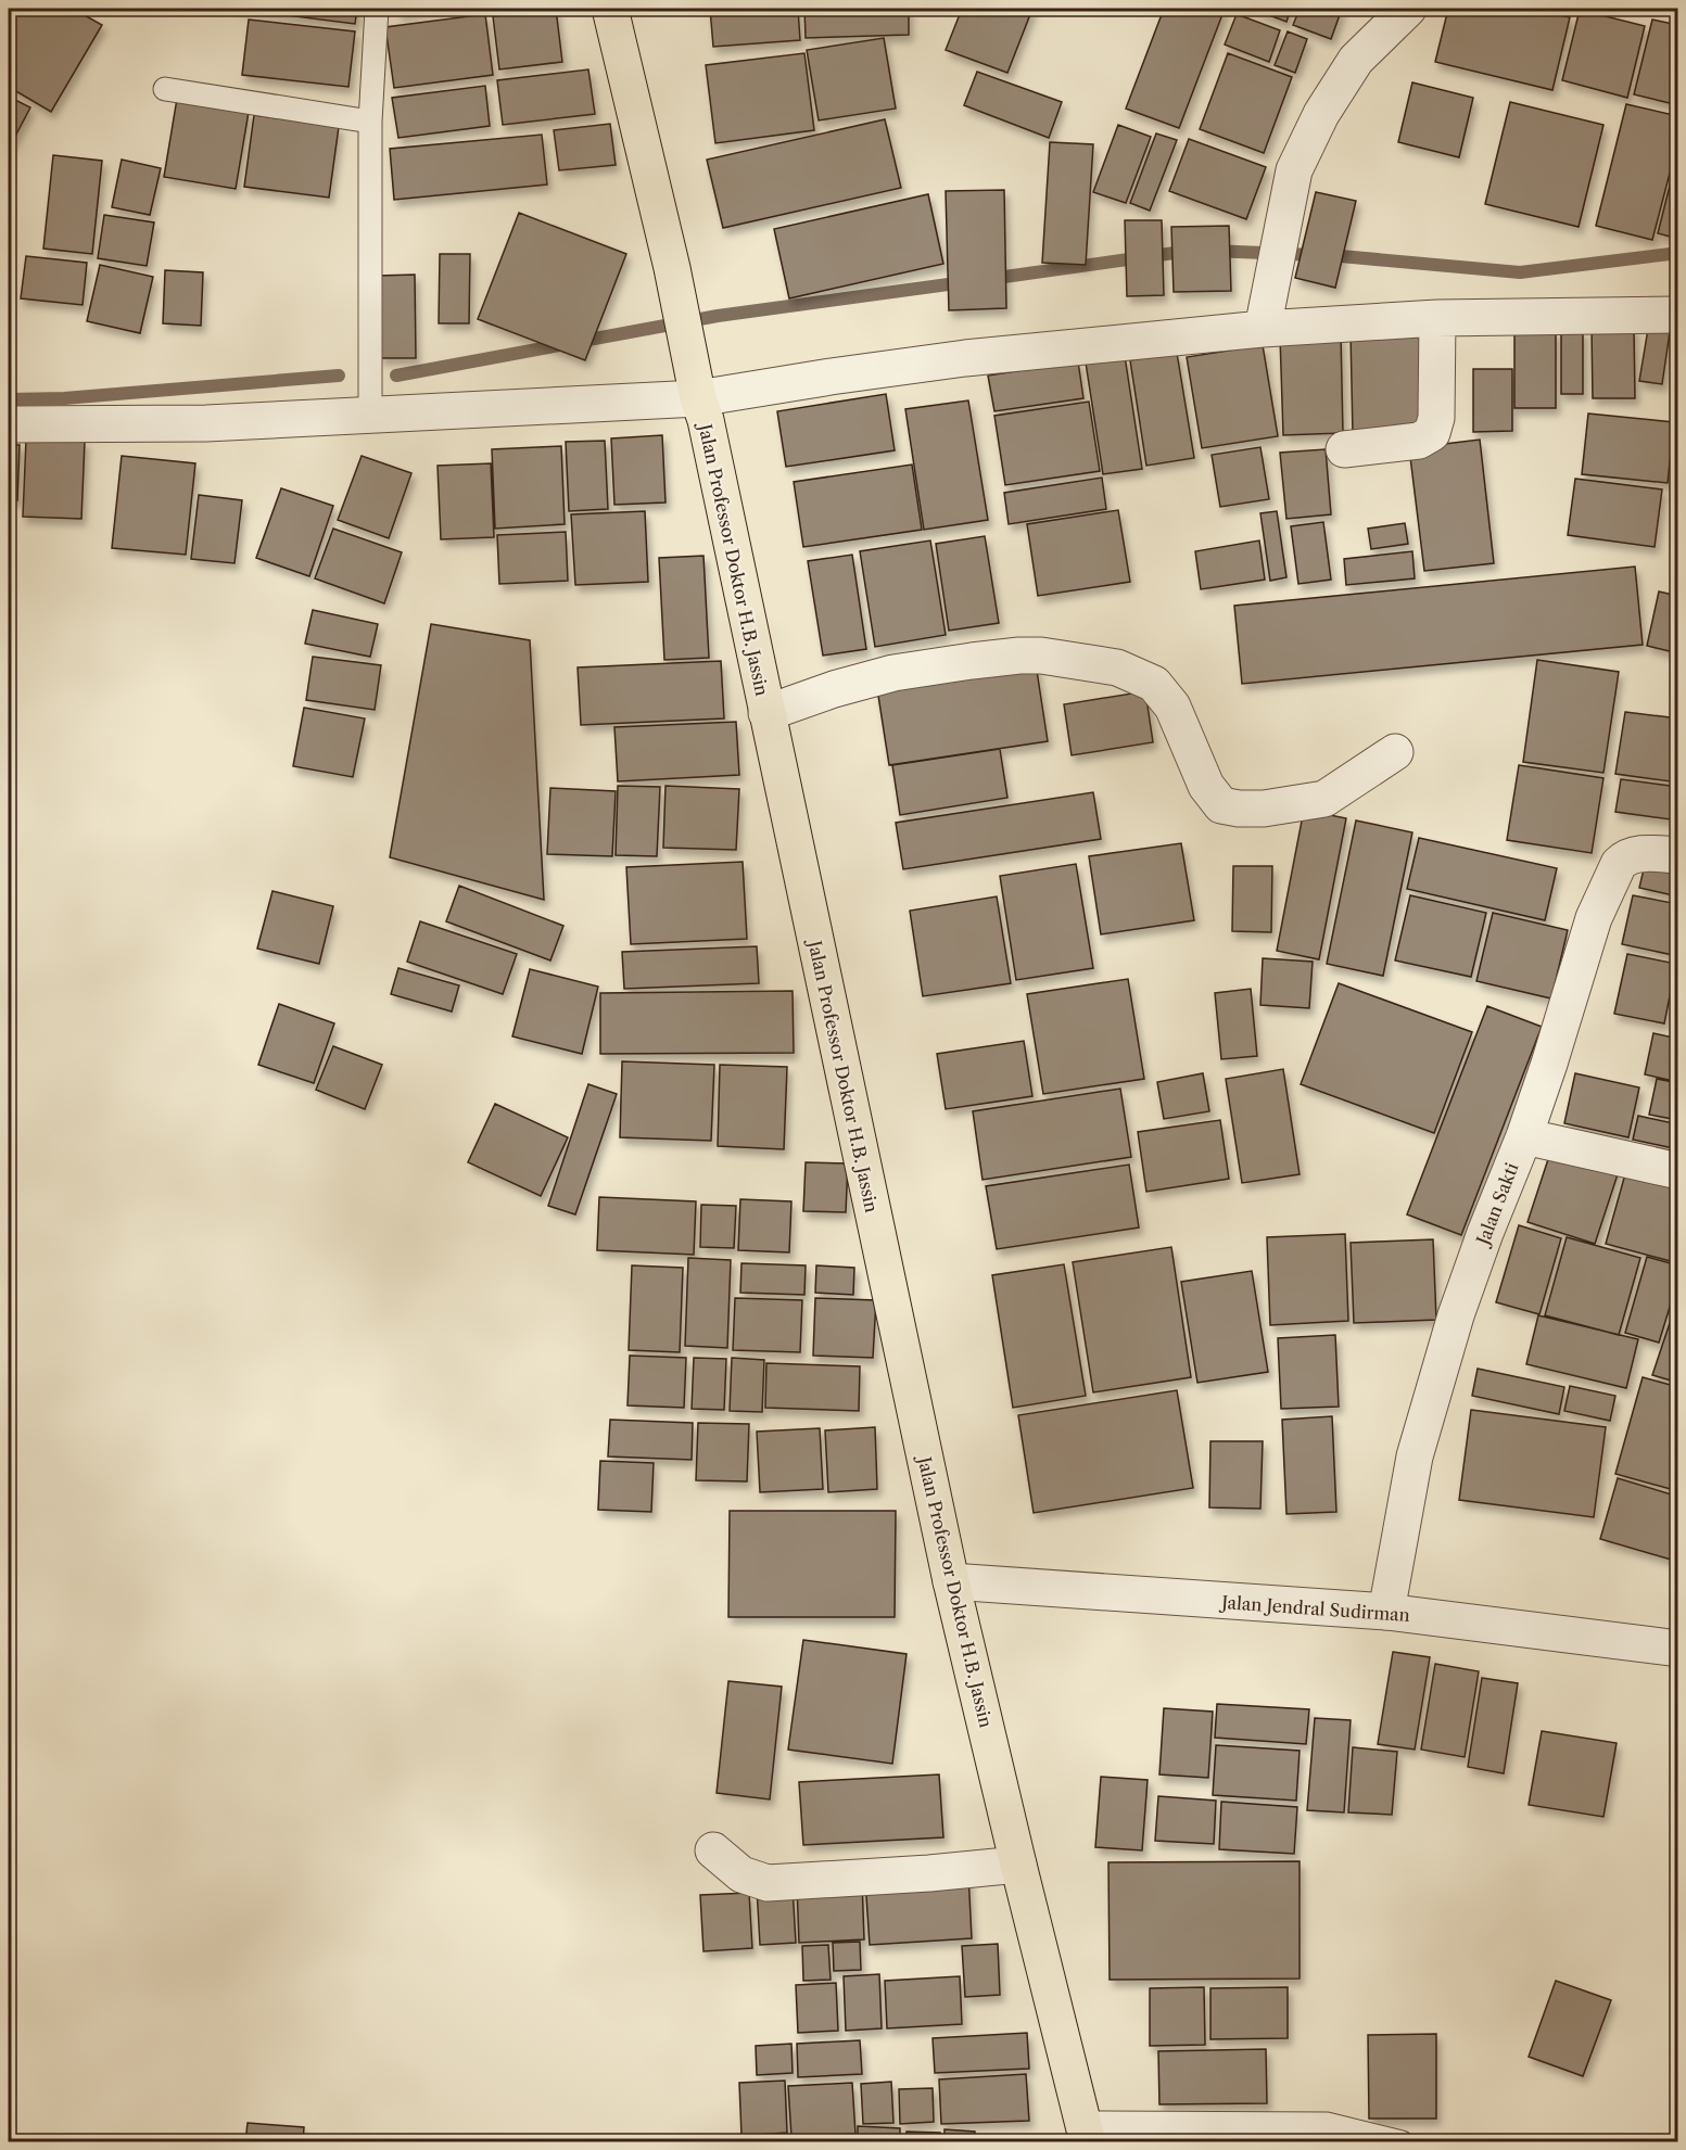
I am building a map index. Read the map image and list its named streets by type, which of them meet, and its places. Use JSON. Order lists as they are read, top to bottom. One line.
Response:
{"streets":{"highway":["Jalan Professor Doktor H.B. Jassin"],"street":["Jalan Sakti","Jalan Jendral Sudirman"]},"crossings":[["Jalan Professor Doktor H.B. Jassin","Jalan Jendral Sudirman"],["Jalan Sakti","Jalan Jendral Sudirman"]]}
